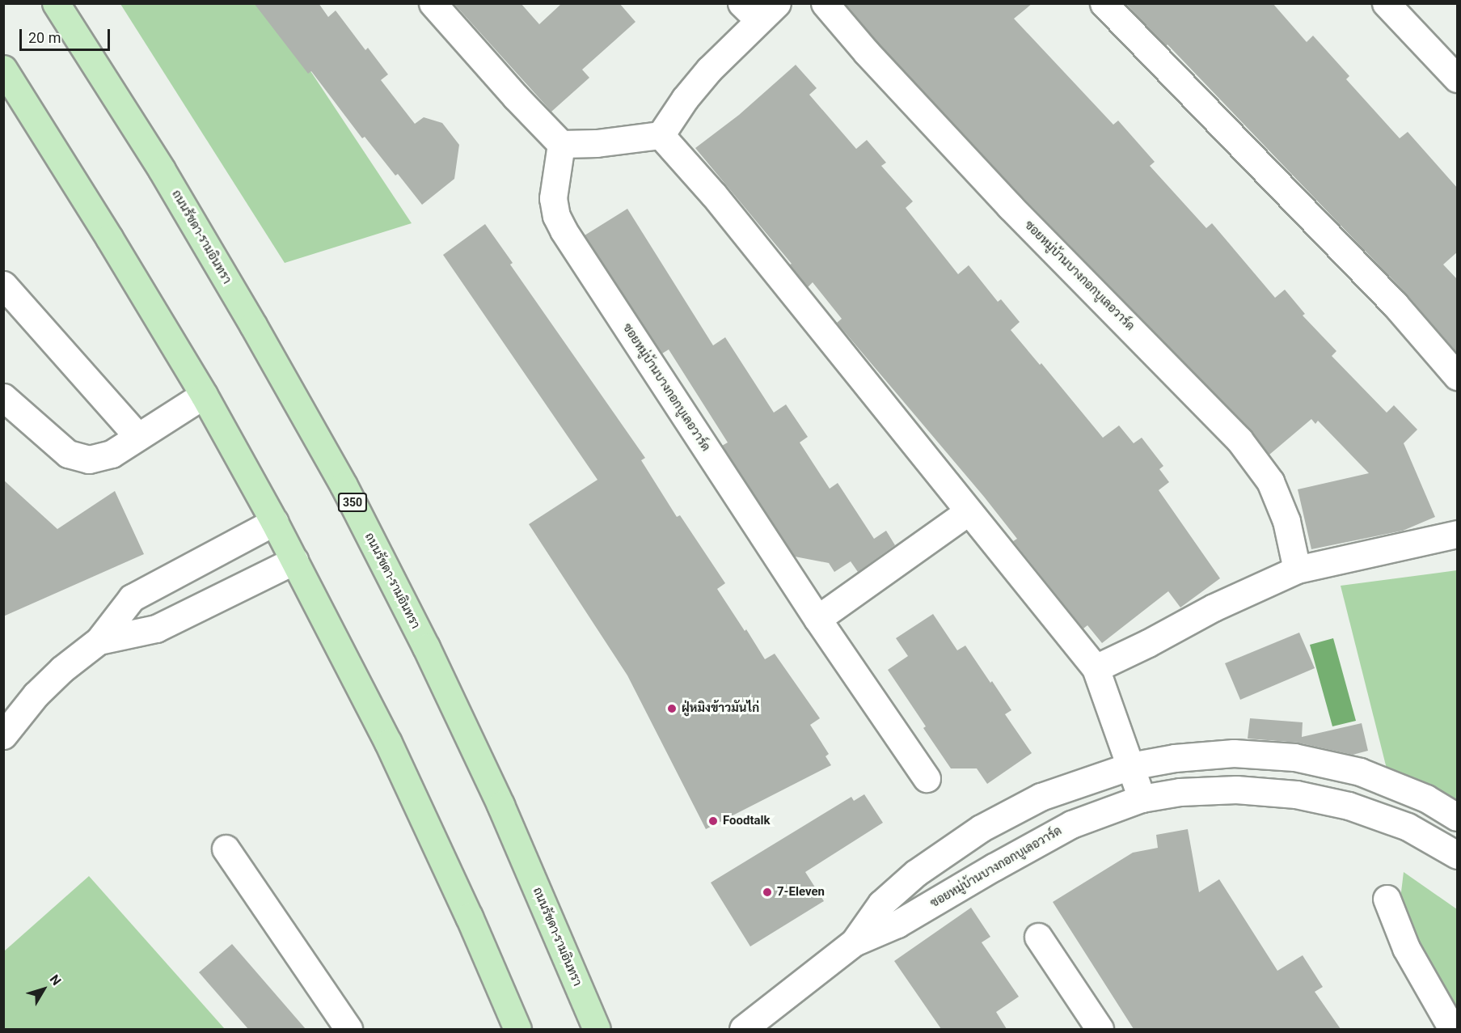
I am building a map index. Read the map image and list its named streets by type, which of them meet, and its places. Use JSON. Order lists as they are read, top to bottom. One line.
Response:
{"streets":{"main road":["ถนนรัชดา-รามอินทรา","350"],"street":["ซอยหมู่บ้านบางกอกบูเลอวาร์ด"]},"places":["ฝู่หมิงข้าวมันไก่","Foodtalk","7-Eleven"],"scale_bar":"20 m","north":"top right"}
